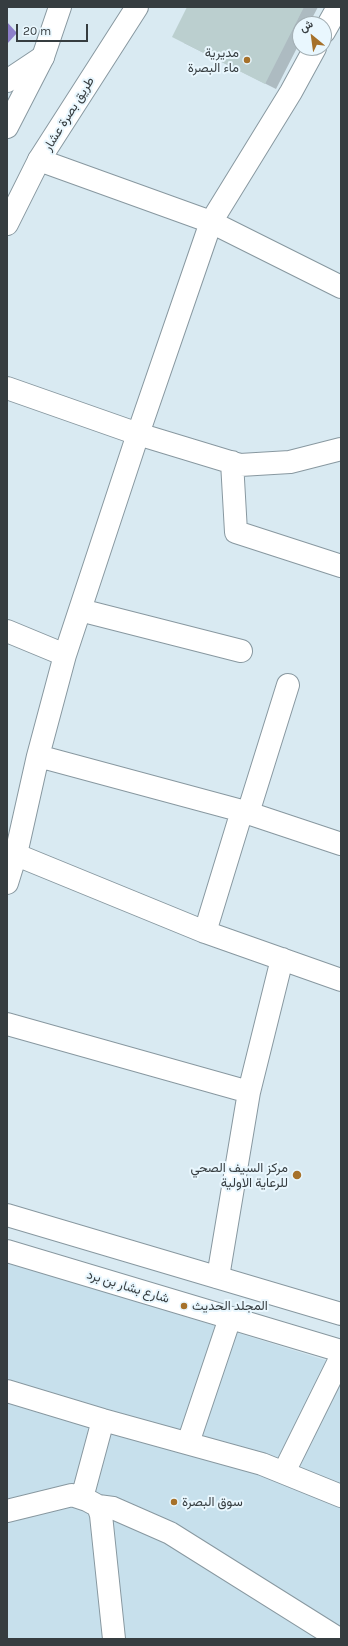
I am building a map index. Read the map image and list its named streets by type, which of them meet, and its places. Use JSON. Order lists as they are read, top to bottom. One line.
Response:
{"streets":{"street":["طريق بصرة عشار","شارع بشار بن برد"]},"places":["مديرية ماء البصرة","مركز السيف الصحي للرعاية الاولية","المجلد الحديث","سوق البصرة"],"scale_bar":"20 m","north":"top left"}
